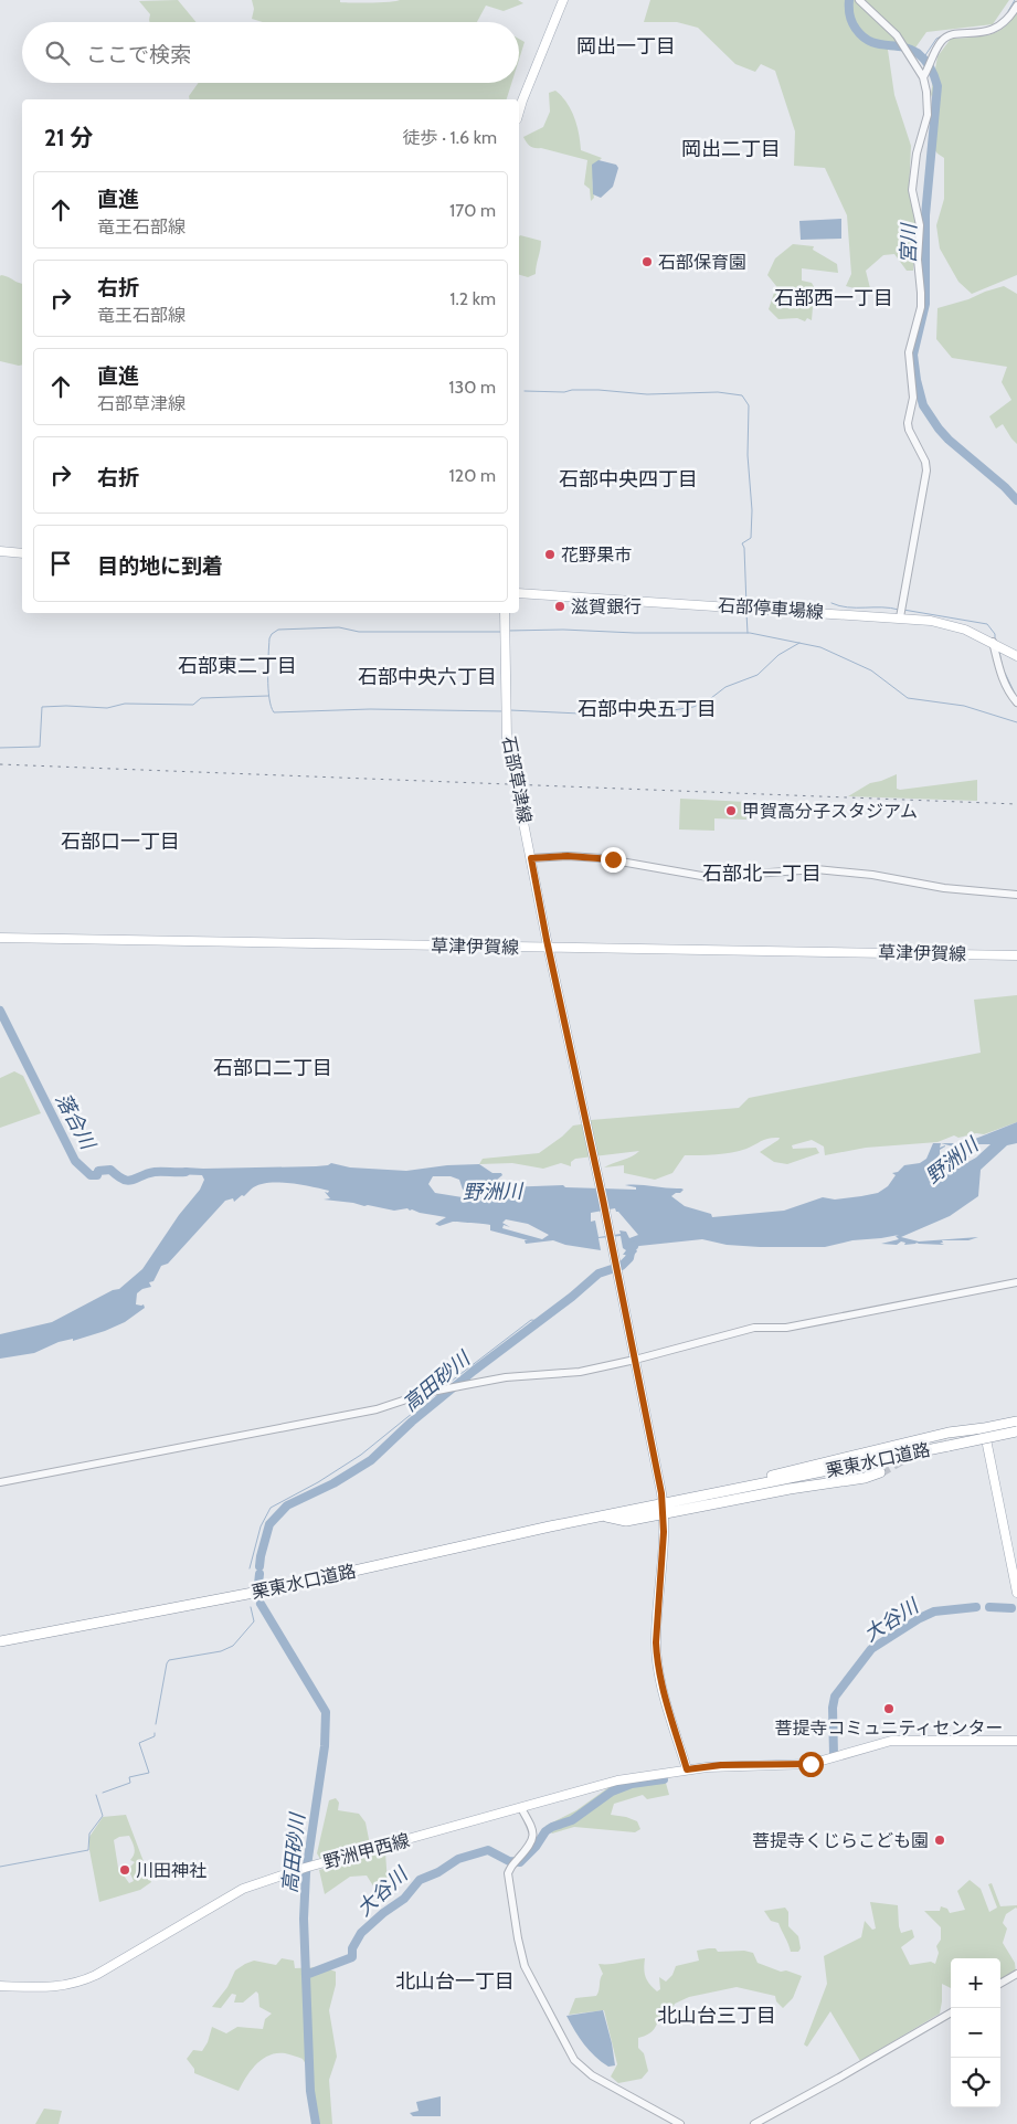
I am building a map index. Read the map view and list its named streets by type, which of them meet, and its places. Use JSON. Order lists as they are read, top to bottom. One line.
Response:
{"streets":{"highway":["栗東水口道路"],"main road":["石部停車場線","石部草津線","草津伊賀線","野洲甲西線"]},"crossings":[["石部草津線","草津伊賀線"],["石部草津線","栗東水口道路"],["石部草津線","野洲甲西線"]],"districts":["岡出一丁目","岡出二丁目","石部西一丁目","石部中央四丁目","石部東二丁目","石部中央六丁目","石部中央五丁目","石部口一丁目","石部北一丁目","石部口二丁目","北山台一丁目","北山台三丁目"],"water":["宮川","落合川","野洲川","高田砂川","大谷川"],"places":["石部保育園","花野果市","滋賀銀行","甲賀高分子スタジアム","菩提寺コミュニティセンター","菩提寺くじらこども園","川田神社"],"page":{"search":"ここで検索","heading":["21 分","徒歩 · 1.6 km"],"list":[["直進","竜王石部線","170 m"],["右折","竜王石部線","1.2 km"],["直進","石部草津線","130 m"],["右折","120 m"],"目的地に到着"],"map_buttons":["+","−"]}}
